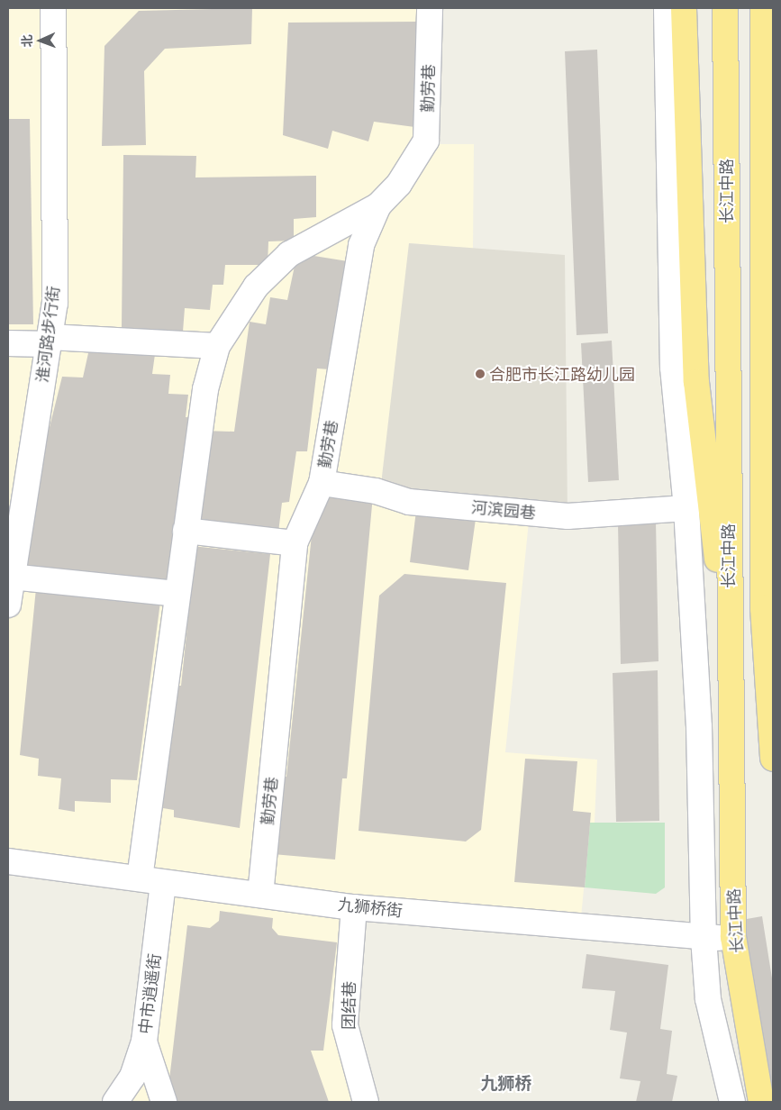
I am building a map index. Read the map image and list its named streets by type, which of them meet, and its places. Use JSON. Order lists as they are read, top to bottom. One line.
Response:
{"streets":{"highway":["长江中路"],"street":["勤劳巷","淮河路步行街","河滨园巷","九狮桥街","中市逍遥街","团结巷"]},"crossings":[["勤劳巷","河滨园巷"],["勤劳巷","九狮桥街"],["勤劳巷","中市逍遥街"],["长江中路","九狮桥街"],["九狮桥街","中市逍遥街"],["九狮桥街","团结巷"]],"districts":["九狮桥"],"places":["合肥市长江路幼儿园"],"north":"left"}
